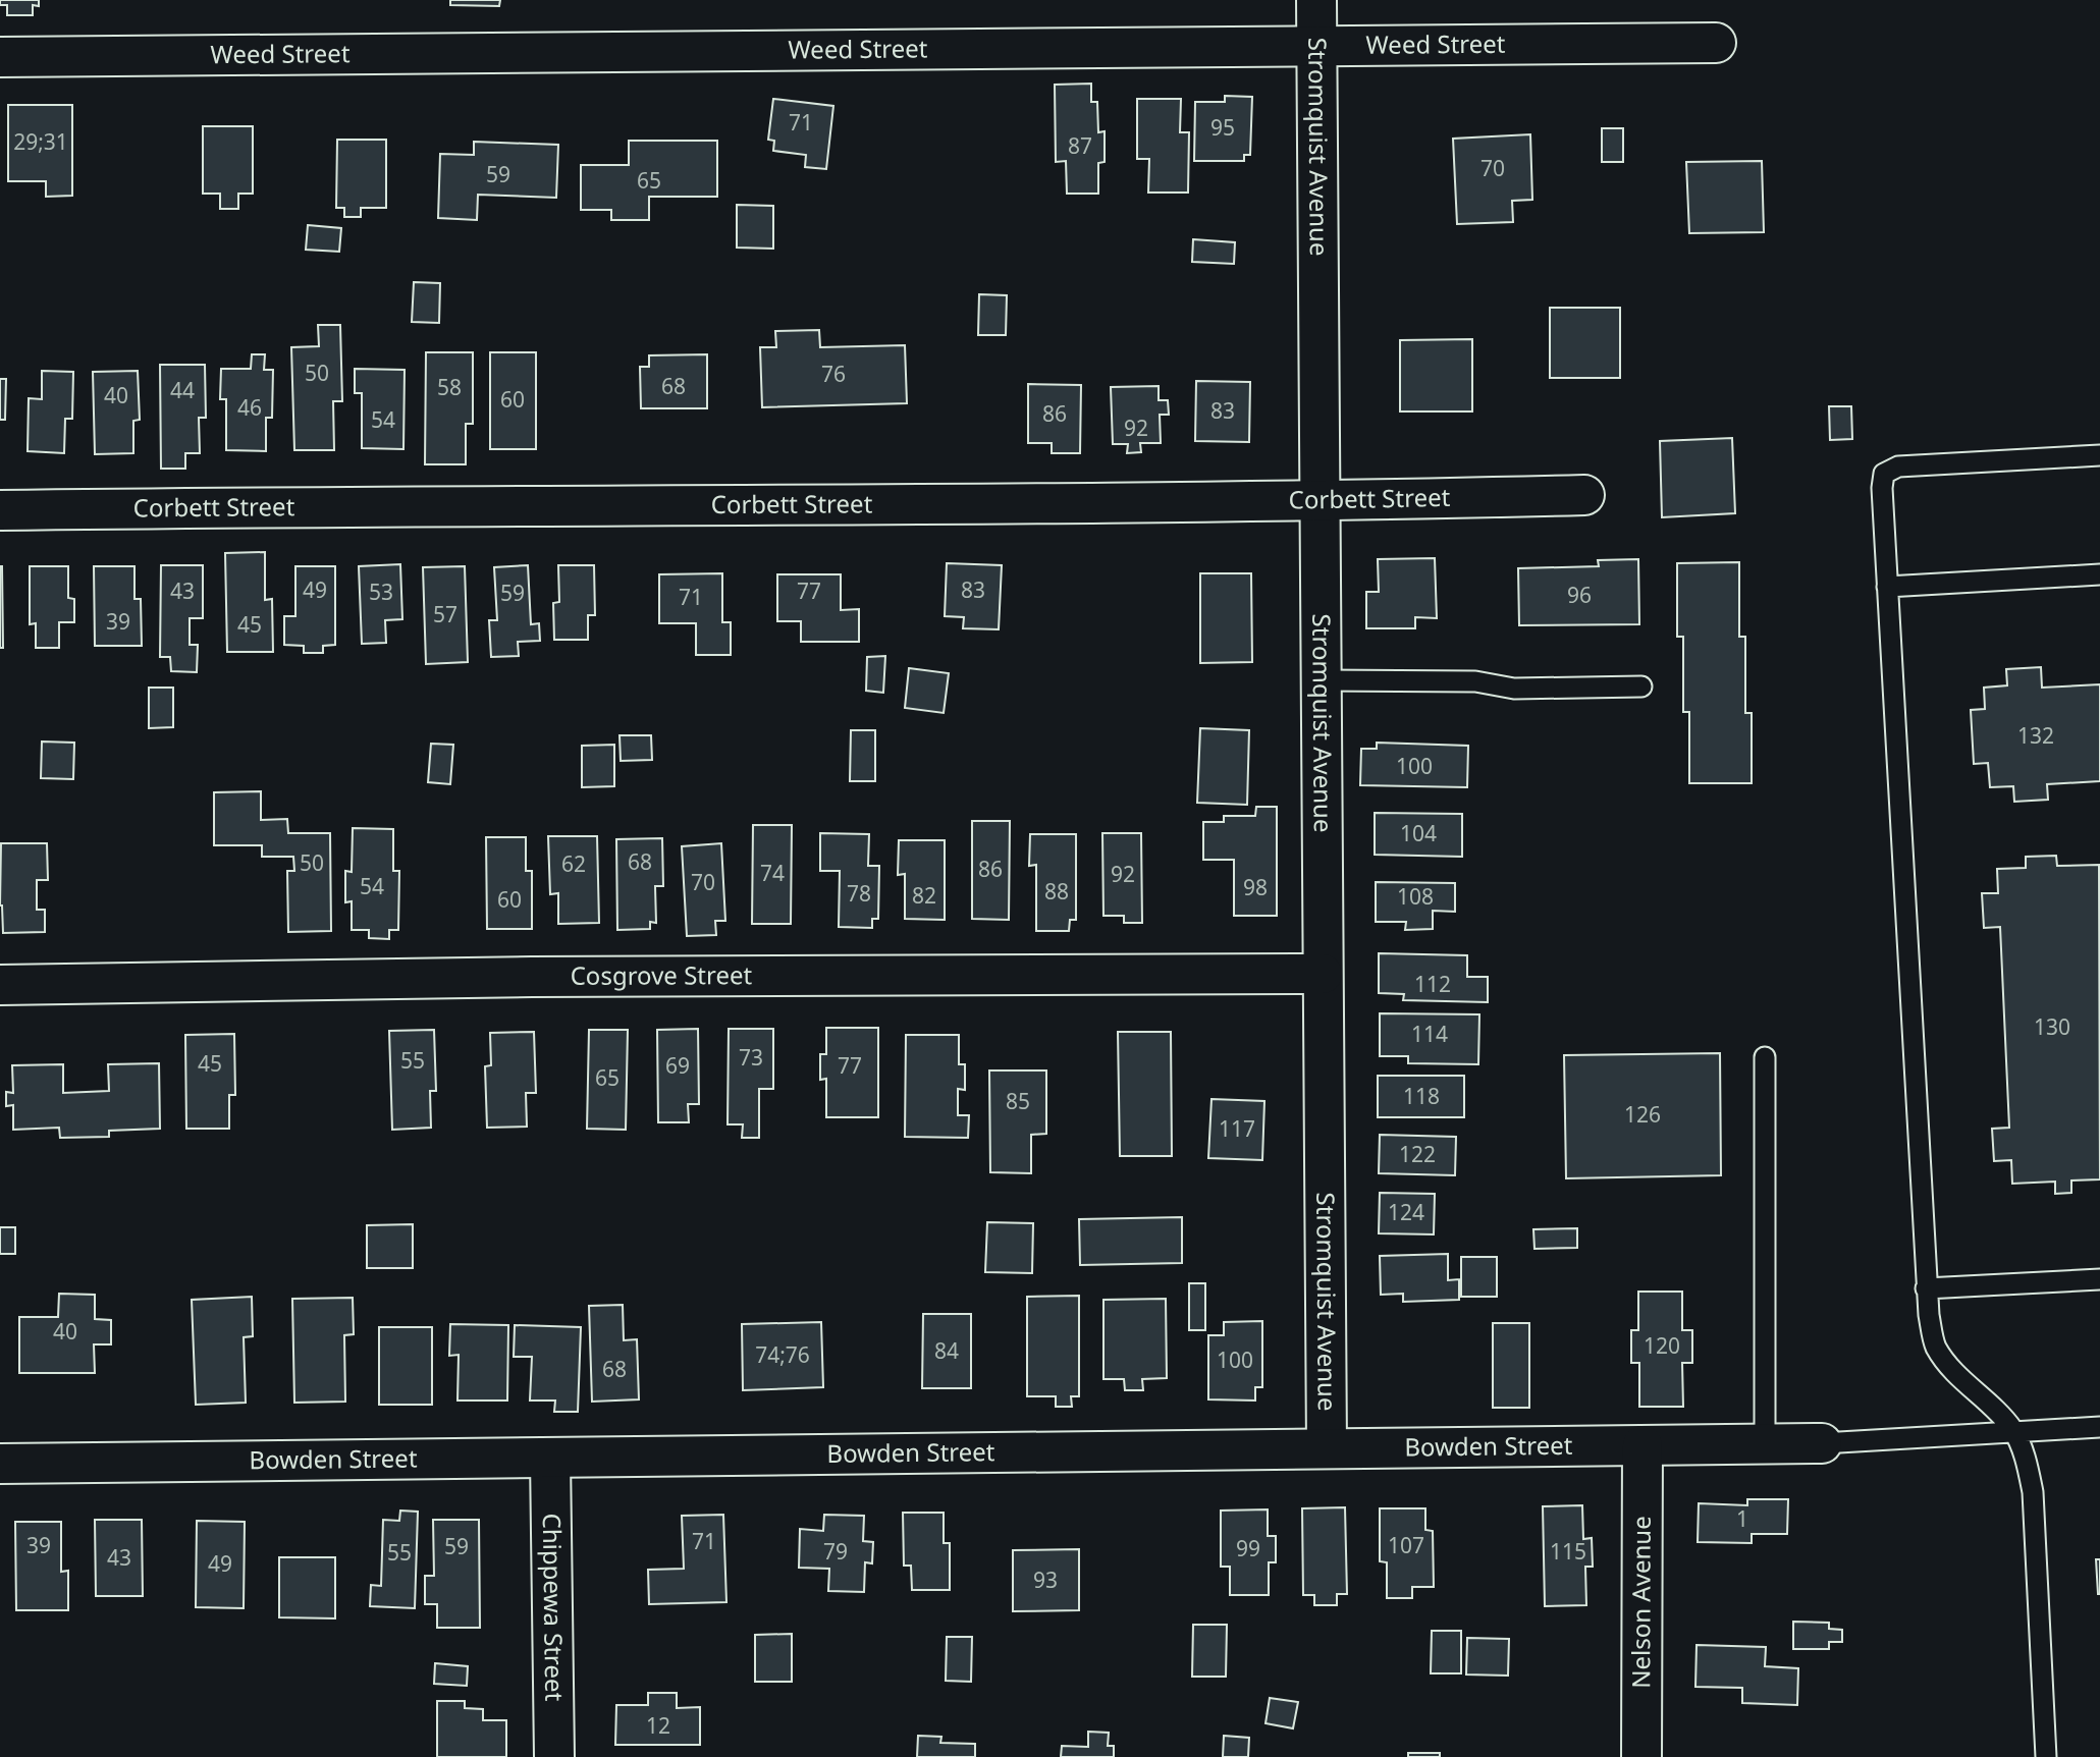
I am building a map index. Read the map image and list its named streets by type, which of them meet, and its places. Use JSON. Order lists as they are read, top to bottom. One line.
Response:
{"streets":{"street":["Weed Street","Stromquist Avenue","Corbett Street","Cosgrove Street","Bowden Street","Nelson Avenue","Chippewa Street"]},"crossings":[["Weed Street","Stromquist Avenue"],["Stromquist Avenue","Corbett Street"],["Stromquist Avenue","Cosgrove Street"],["Stromquist Avenue","Bowden Street"],["Bowden Street","Nelson Avenue"],["Bowden Street","Chippewa Street"]],"house_numbers":["71","95","29;31","87","70","59","65","50","76","68","58","44","40","60","46","83","86","54","92","49","83","43","77","53","59","96","71","57","39","45","132","100","104","68","50","62","86","74","92","70","54","98","88","78","82","108","60","112","130","114","73","55","45","69","77","65","118","85","126","117","122","124","40","120","84","74;76","100","68","1","71","39","107","59","99","79","115","55","43","49","93","12"]}
